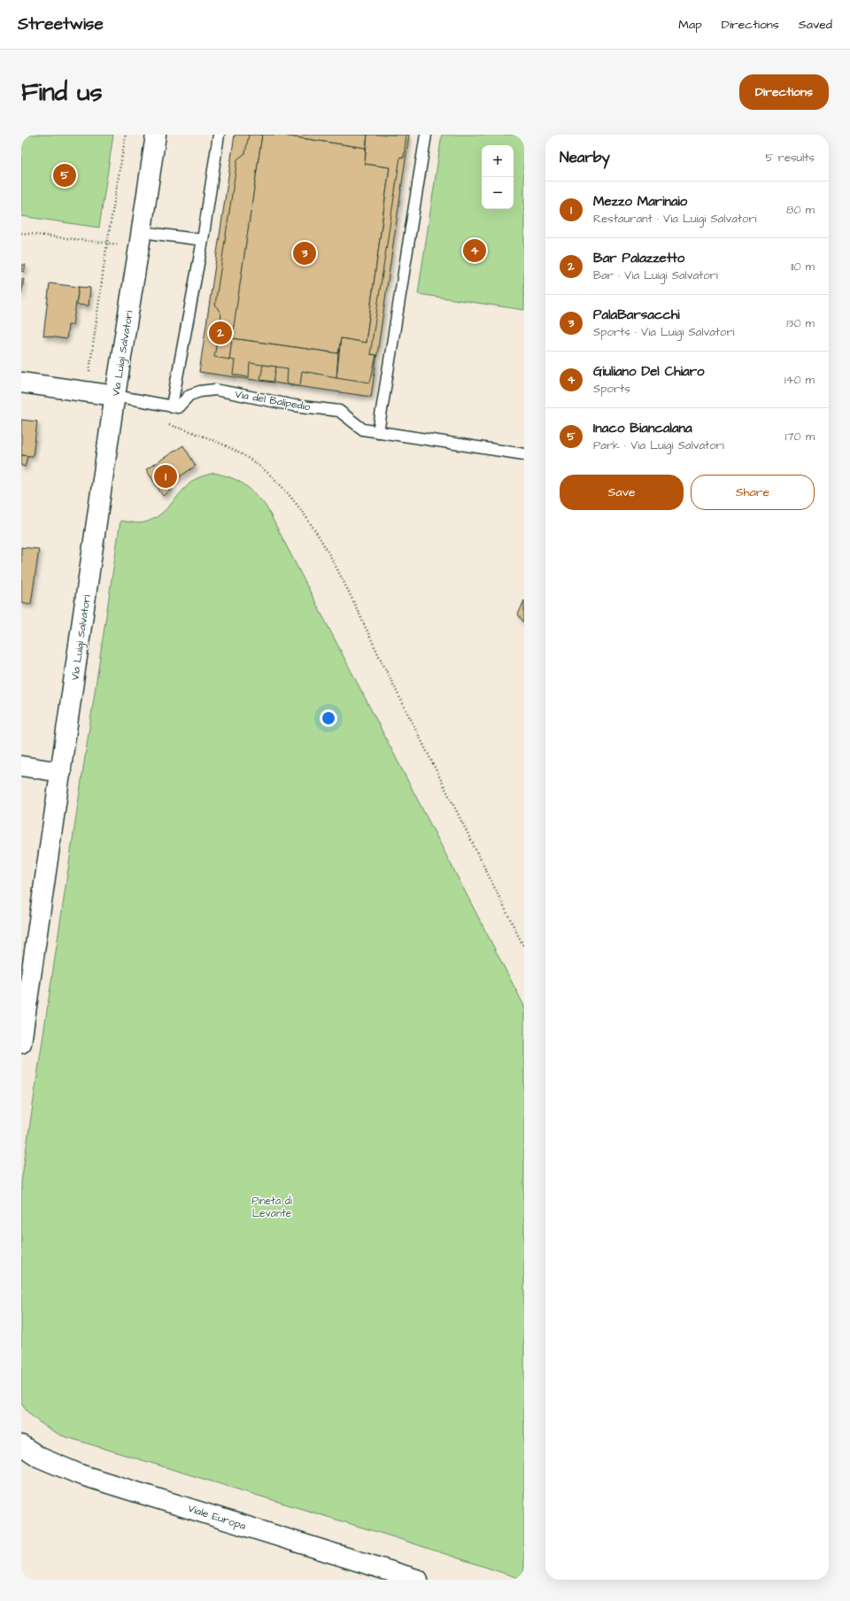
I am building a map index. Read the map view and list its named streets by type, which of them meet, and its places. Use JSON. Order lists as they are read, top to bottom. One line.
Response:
{"streets":{"street":["Via Luigi Salvatori","Viale Europa"],"lane":["Via del Balipedio"]},"parks":["Pineta di Levante"],"page":{"header":"Streetwise","nav":["Map","Directions","Saved"],"buttons":["Directions",["Save","Share"]],"title":"Find us","heading":["Nearby","5 results"],"map_buttons":["+","−"],"pins":["5","4","3","2","1"],"list":[{"mark":"1","name":"Mezzo Marinaio","note":"Restaurant · Via Luigi Salvatori","value":"80 m"},{"mark":"2","name":"Bar Palazzetto","note":"Bar · Via Luigi Salvatori","value":"110 m"},{"mark":"3","name":"PalaBarsacchi","note":"Sports · Via Luigi Salvatori","value":"130 m"},{"mark":"4","name":"Giuliano Del Chiaro","note":"Sports","value":"140 m"},{"mark":"5","name":"Inaco Biancalana","note":"Park · Via Luigi Salvatori","value":"170 m"}]}}
